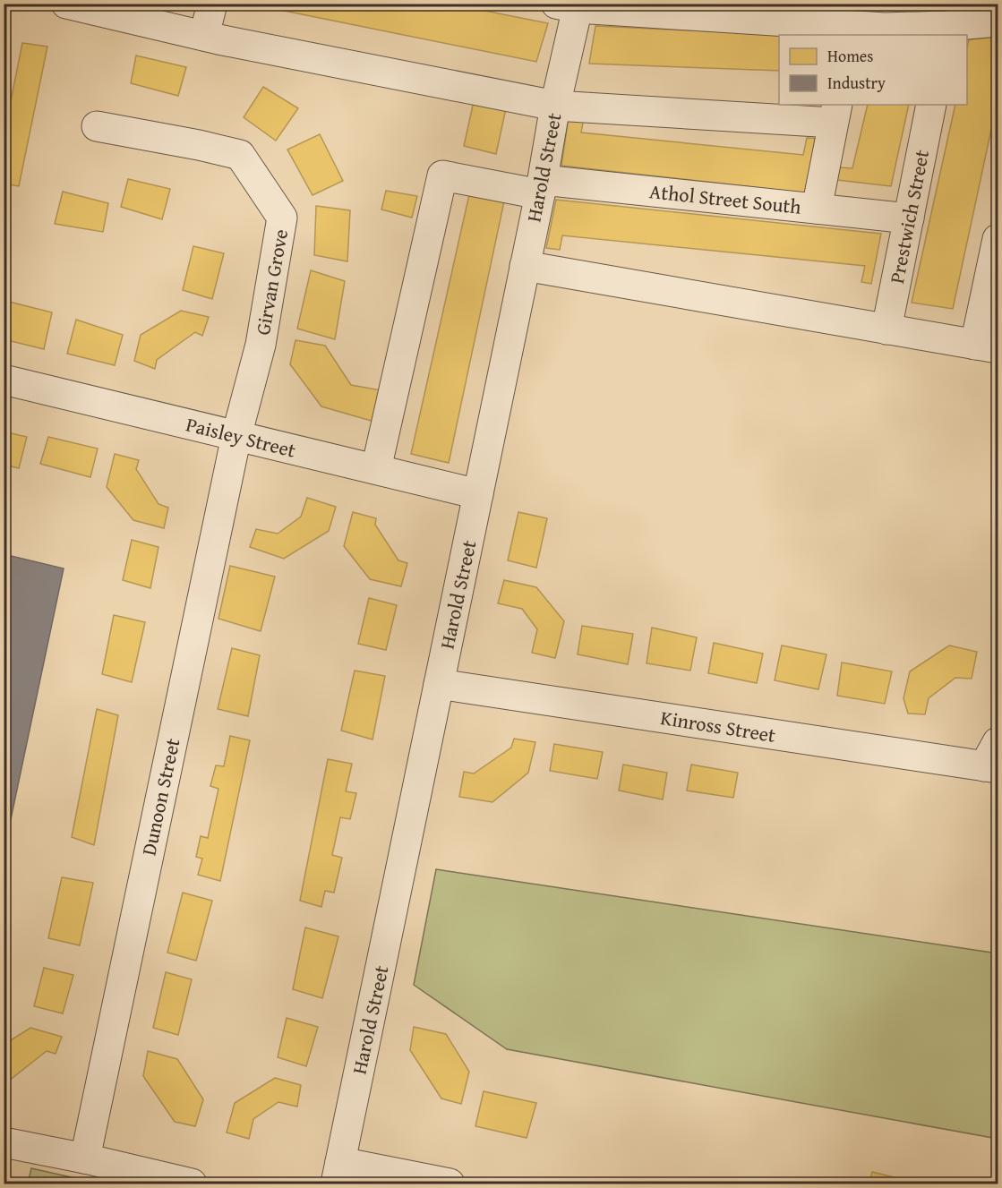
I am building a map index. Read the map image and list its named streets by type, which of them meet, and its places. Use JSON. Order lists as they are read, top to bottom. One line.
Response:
{"streets":{"street":["Harold Street","Athol Street South","Prestwich Street","Girvan Grove","Paisley Street","Kinross Street","Dunoon Street"]},"crossings":[["Harold Street","Athol Street South"],["Harold Street","Paisley Street"],["Harold Street","Kinross Street"],["Athol Street South","Prestwich Street"],["Athol Street South","Paisley Street"],["Girvan Grove","Paisley Street"],["Girvan Grove","Dunoon Street"],["Paisley Street","Dunoon Street"]],"legend":["Homes","Industry"]}
